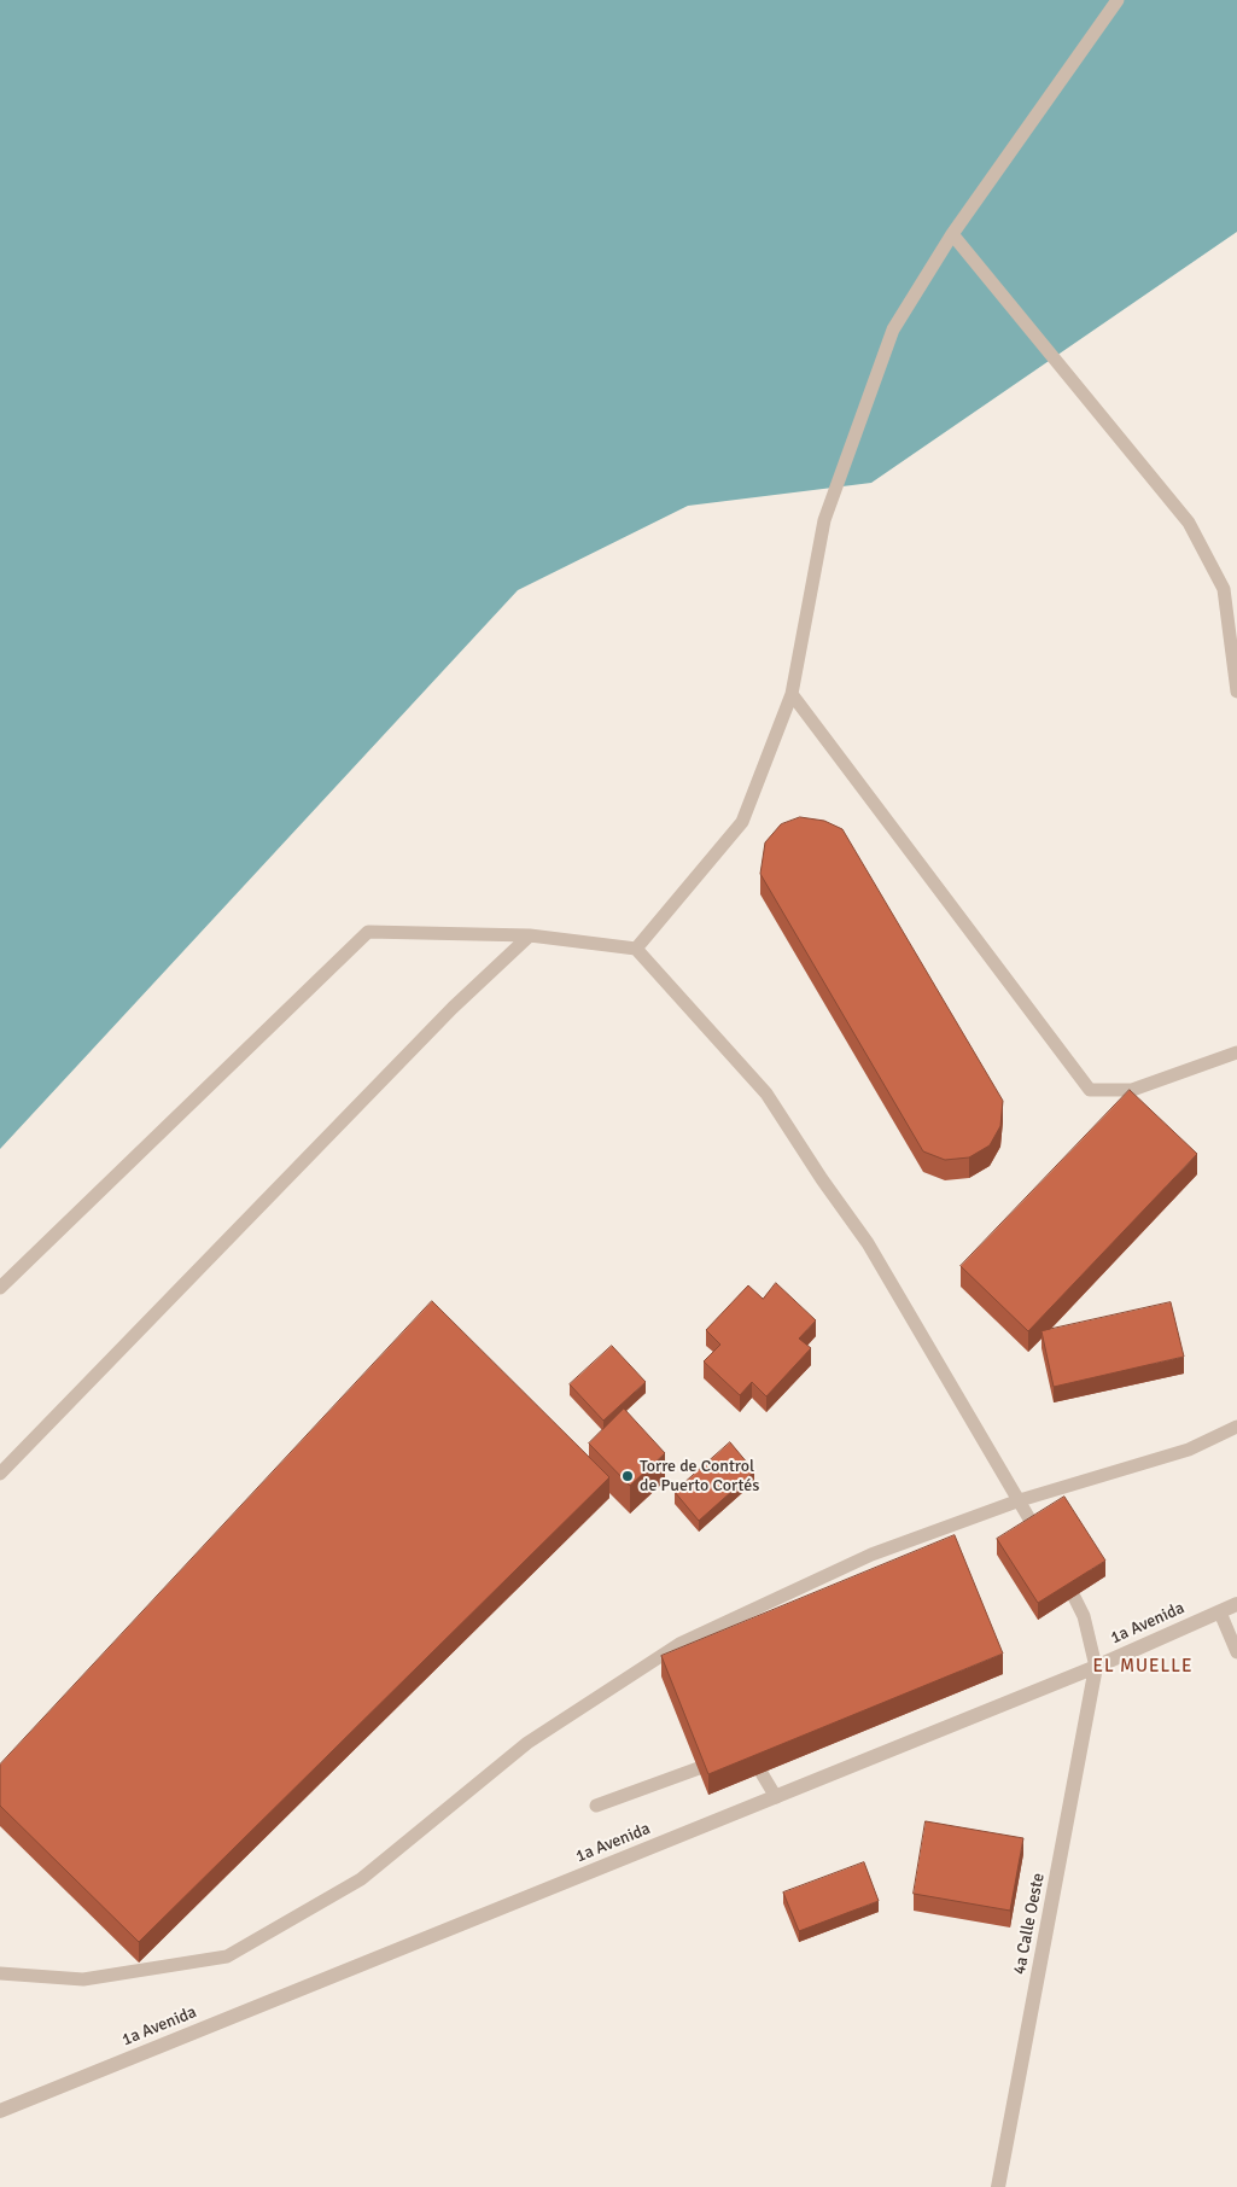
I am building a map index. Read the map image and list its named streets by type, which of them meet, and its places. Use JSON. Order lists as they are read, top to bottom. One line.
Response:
{"streets":{"street":["1a Avenida","4a Calle Oeste"]},"crossings":[["1a Avenida","4a Calle Oeste"]],"districts":["EL MUELLE"],"places":["Torre de Control de Puerto Cortés"]}
